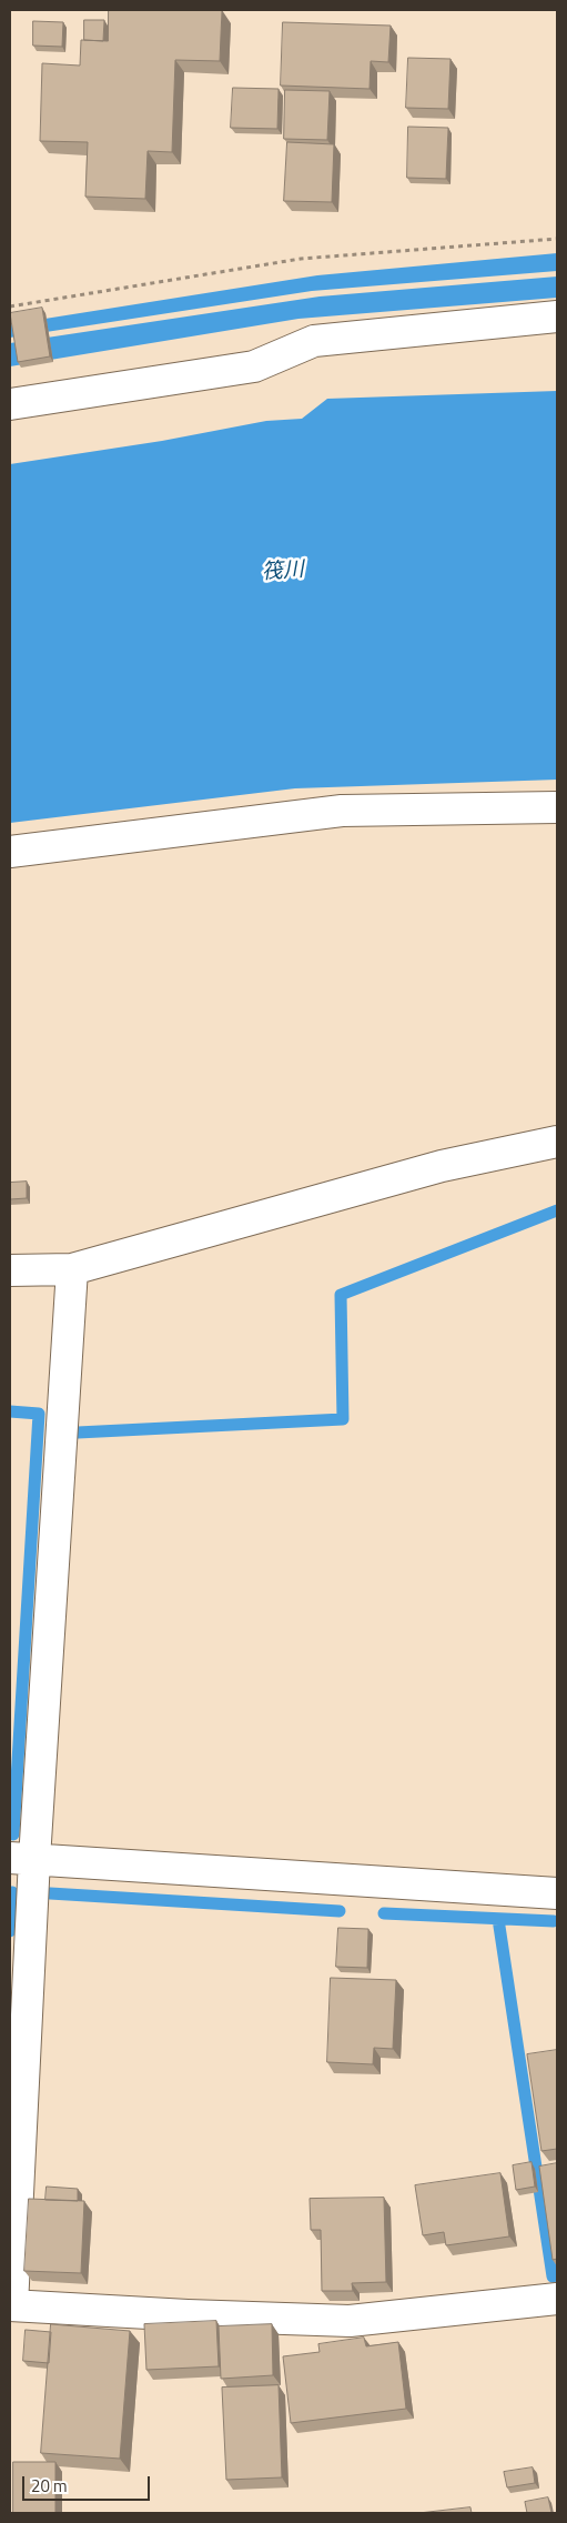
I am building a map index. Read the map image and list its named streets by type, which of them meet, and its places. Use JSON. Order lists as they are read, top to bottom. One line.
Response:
{"water":["筏川"],"scale_bar":"20 m"}
